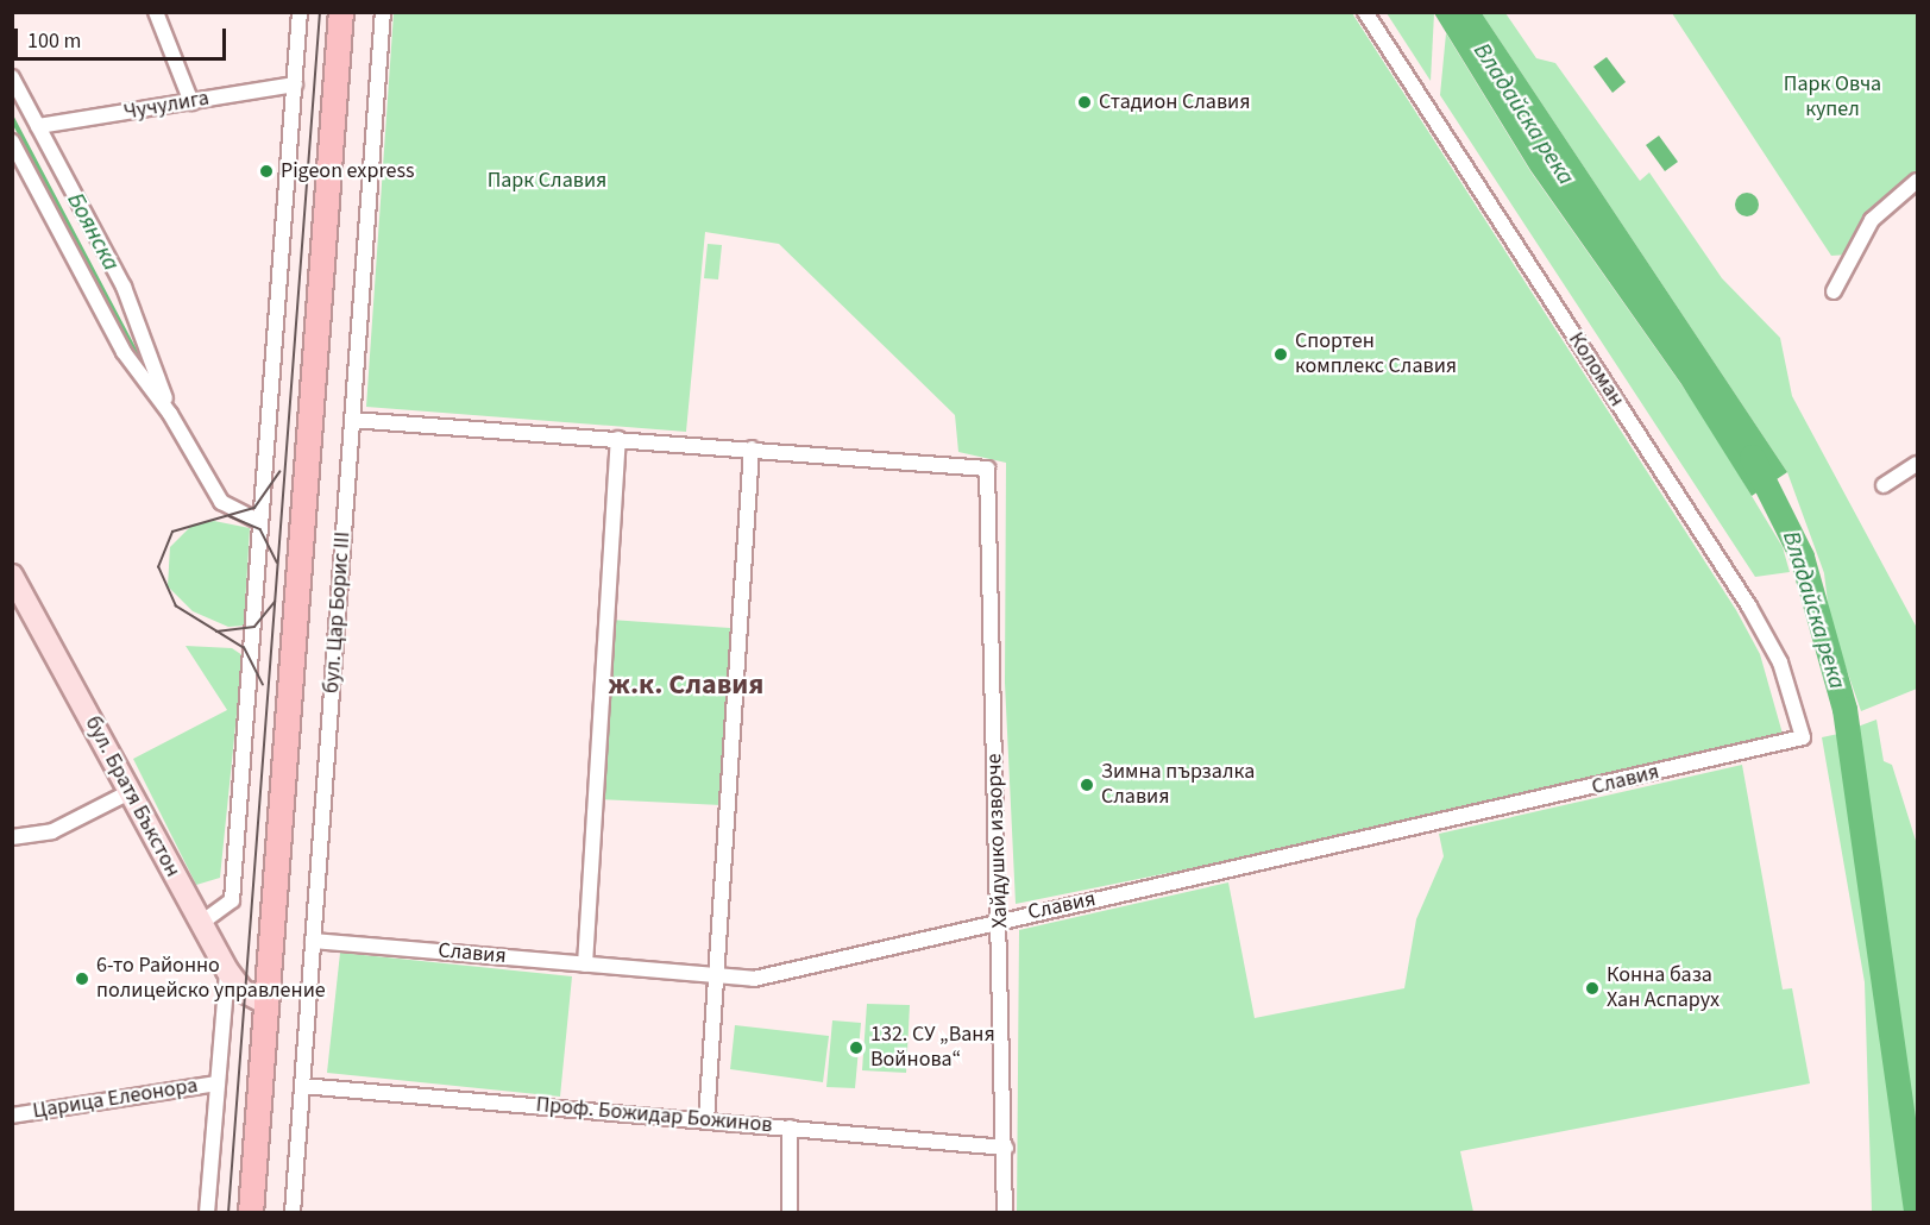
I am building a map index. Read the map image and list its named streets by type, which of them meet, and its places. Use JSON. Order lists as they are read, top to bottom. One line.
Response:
{"streets":{"main road":["бул. Цар Борис III"],"street":["Чучулига","Коломан","Славия","бул. Братя Бъкстон","Хайдушко изворче","Царица Елеонора","Проф. Божидар Божинов"]},"crossings":[["Коломан","Славия"],["бул. Цар Борис III","Славия"],["бул. Цар Борис III","бул. Братя Бъкстон"],["бул. Цар Борис III","Проф. Божидар Божинов"],["Славия","Хайдушко изворче"],["Хайдушко изворче","Проф. Божидар Божинов"]],"districts":["ж.к. Славия"],"water":["Владайска река","Боянска"],"parks":["Парк Овча купел","Парк Славия"],"places":["Стадион Славия","Pigeon express","Спортен комплекс Славия","Зимна пързалка Славия","6-то Районно полицейско управление","Конна база Хан Аспарух","132. СУ „Ваня Войнова“"],"scale_bar":"100 m"}
